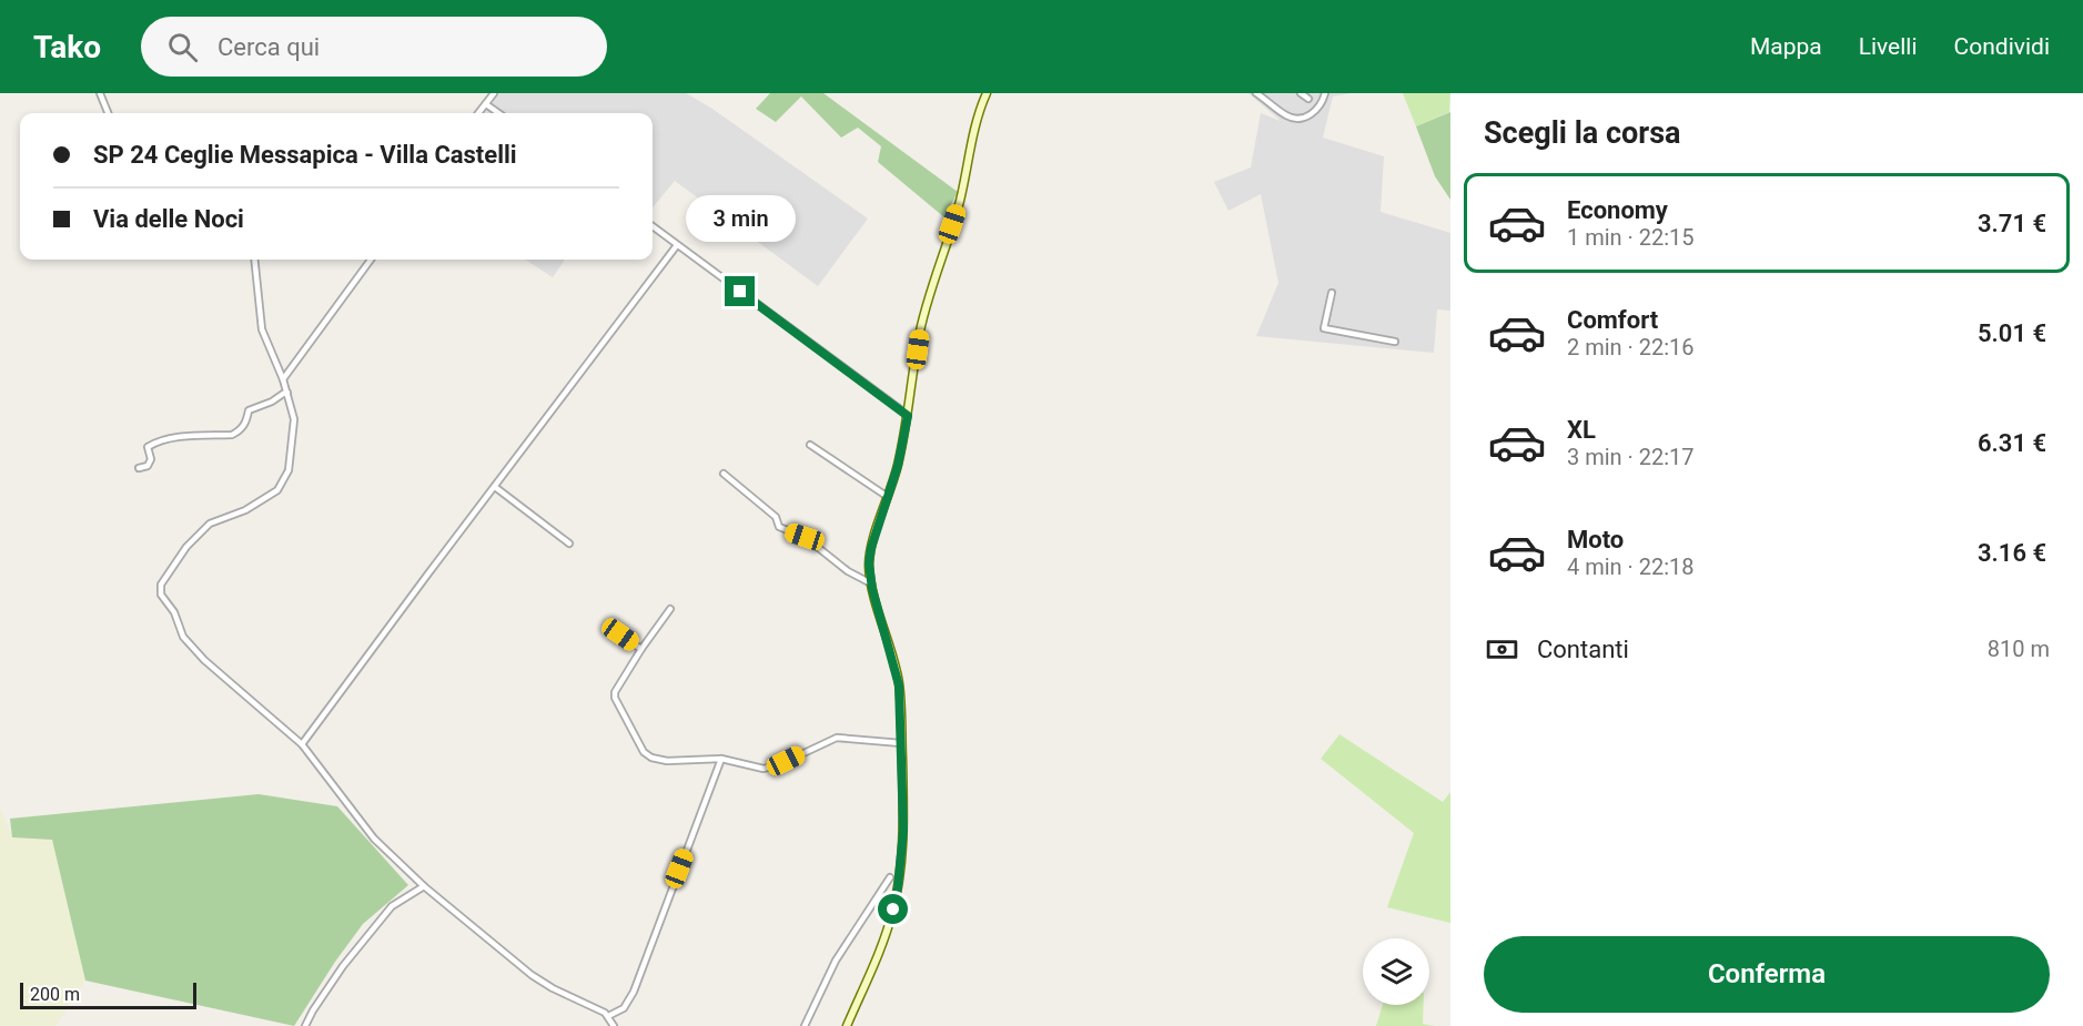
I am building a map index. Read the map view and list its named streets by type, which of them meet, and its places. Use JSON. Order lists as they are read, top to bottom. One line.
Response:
{"scale_bar":"200 m","page":{"header":"Tako","search":"Cerca qui","nav":["Mappa","Livelli","Condividi"],"heading":"Scegli la corsa","banner":["SP 24 Ceglie Messapica - Villa Castelli","Via delle Noci"],"list":[{"name":"Economy","note":"1 min · 22:15","value":"3.71 €"},{"name":"Comfort","note":"2 min · 22:16","value":"5.01 €"},{"name":"XL","note":"3 min · 22:17","value":"6.31 €"},{"name":"Moto","note":"4 min · 22:18","value":"3.16 €"}],"bubble":"3 min","pay":["Contanti","810 m"],"buttons":"Conferma","scale":"200 m"}}
